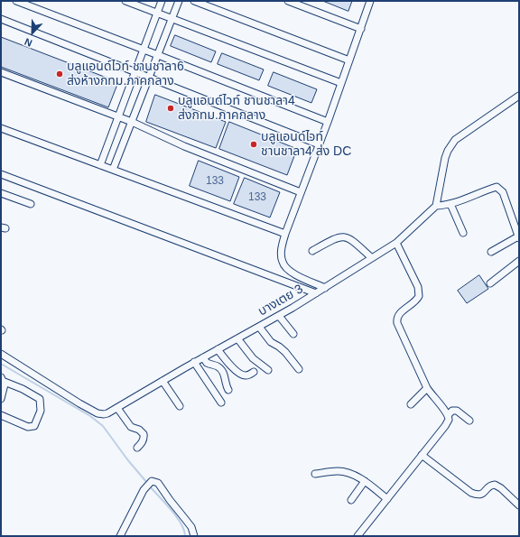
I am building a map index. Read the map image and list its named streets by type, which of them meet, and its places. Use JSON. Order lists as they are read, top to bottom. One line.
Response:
{"streets":{"street":["บางเตย 3"]},"places":["บลูแอนด์ไวท์ ชานชาลา6 ส่งห้างกทม.ภาคกลาง","บลูแอนด์ไวท์ ชานชาลา4 ส่งกทม.ภาคกลาง","บลูแอนด์ไวท์ ชานชาลา4 ส่ง DC"],"house_numbers":["133","133"],"north":"bottom left"}
